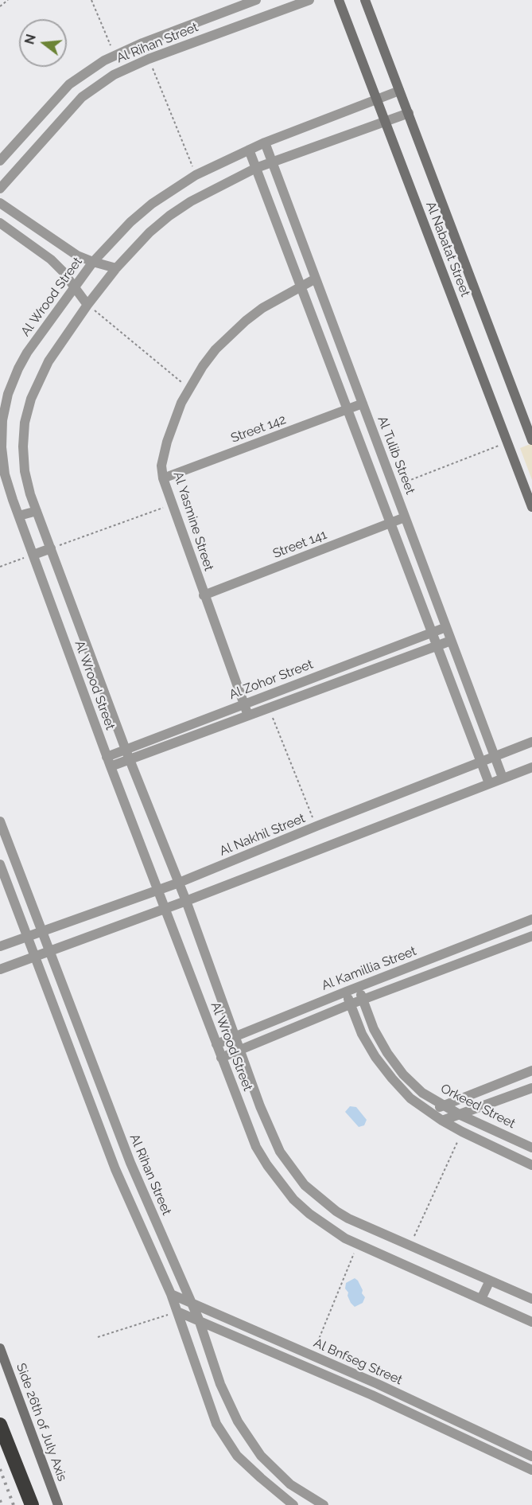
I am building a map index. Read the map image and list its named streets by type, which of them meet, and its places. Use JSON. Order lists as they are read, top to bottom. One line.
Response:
{"streets":{"street":["Al Rihan Street","Al Nabatat Street","Al Wrood Street","Street 142","Al Tulib Street","Al Yasmine Street","Street 141","Al Zohor Street","Al Nakhil Street","Al Kamillia Street","Orkeed Street","Al Bnfseg Street","Side 26th of July Axis"]},"crossings":[["Al Rihan Street","Al Nakhil Street"],["Al Rihan Street","Al Bnfseg Street"],["Al Nabatat Street","Al Wrood Street"],["Al Wrood Street","Al Tulib Street"],["Al Wrood Street","Al Zohor Street"],["Al Wrood Street","Al Nakhil Street"],["Al Wrood Street","Al Kamillia Street"],["Street 142","Al Tulib Street"],["Street 142","Al Yasmine Street"],["Al Tulib Street","Al Yasmine Street"],["Al Tulib Street","Street 141"],["Al Tulib Street","Al Zohor Street"],["Al Tulib Street","Al Nakhil Street"],["Al Yasmine Street","Street 141"],["Al Yasmine Street","Al Zohor Street"],["Al Kamillia Street","Orkeed Street"]],"north":"left"}
